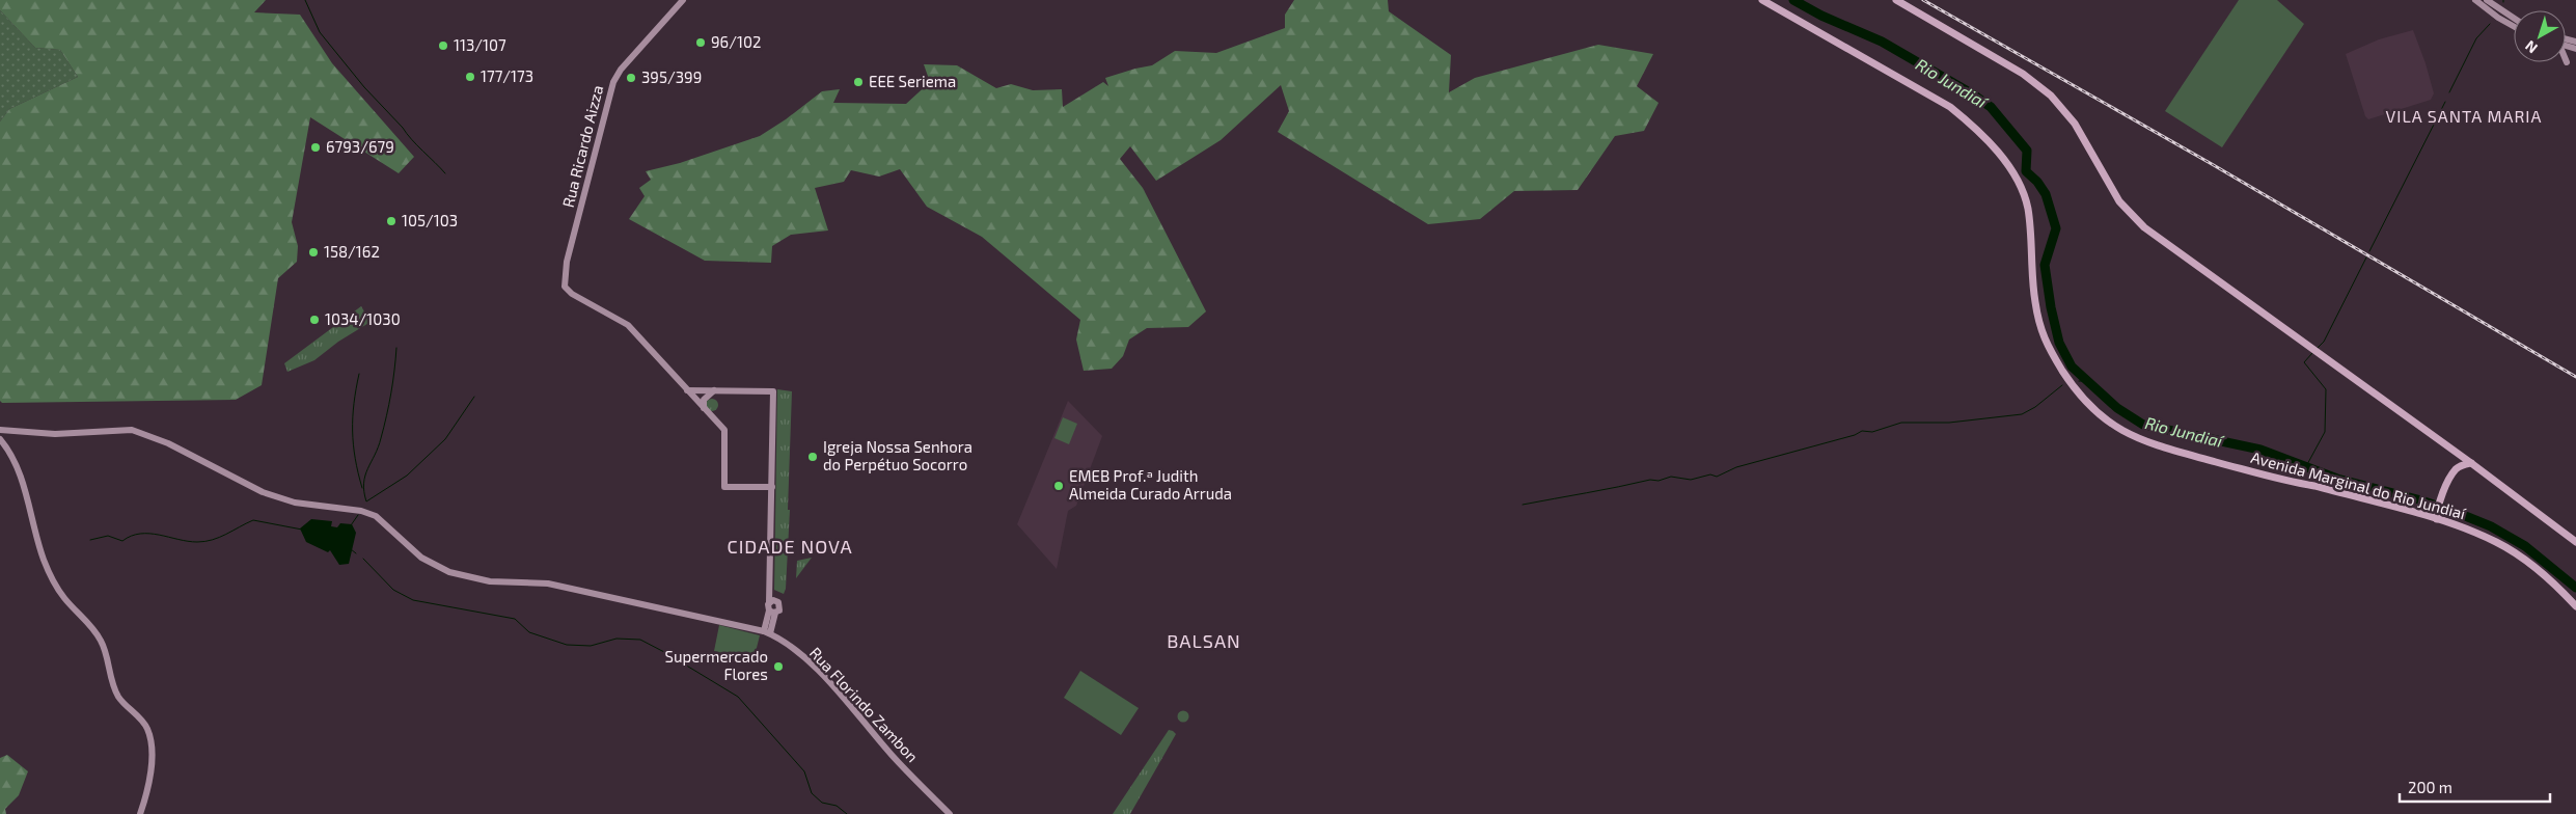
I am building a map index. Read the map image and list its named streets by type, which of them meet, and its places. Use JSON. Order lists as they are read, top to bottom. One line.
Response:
{"streets":{"main road":["Avenida Marginal do Rio Jundiaí"],"street":["Rua Ricardo Aizza","Rua Florindo Zambon"]},"districts":["VILA SANTA MARIA","CIDADE NOVA","BALSAN"],"water":["Rio Jundiaí"],"places":["96/102","113/107","177/173","395/399","EEE Seriema","6793/679","105/103","158/162","1034/1030","Igreja Nossa Senhora do Perpétuo Socorro","EMEB Prof.ª Judith Almeida Curado Arruda","Supermercado Flores"],"scale_bar":"200 m","north":"bottom left"}
